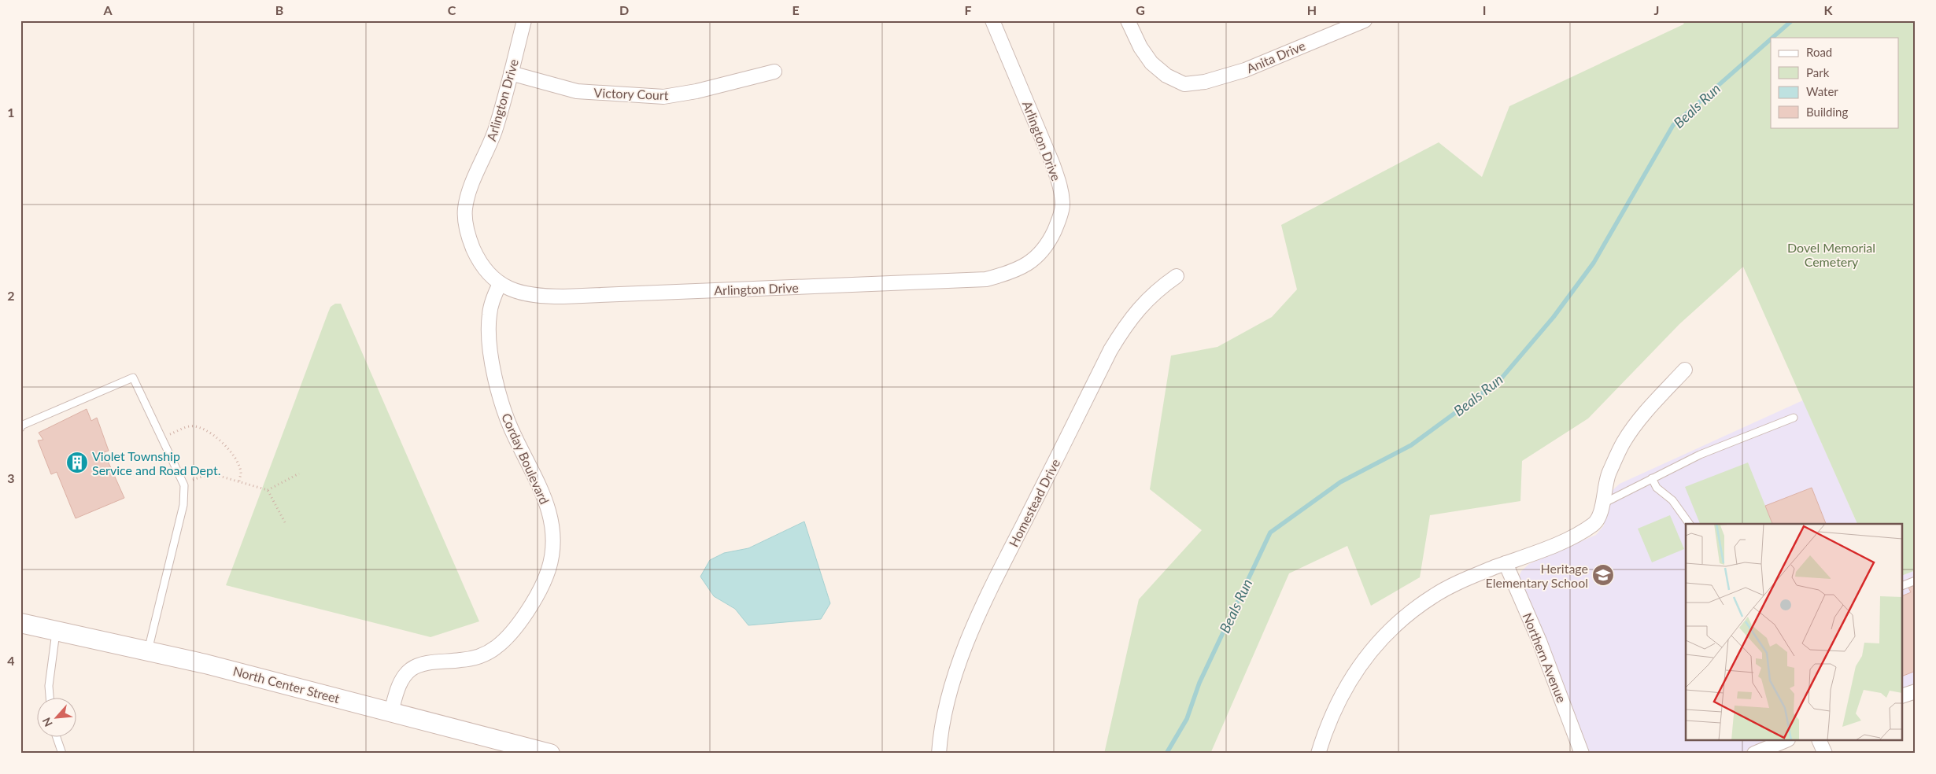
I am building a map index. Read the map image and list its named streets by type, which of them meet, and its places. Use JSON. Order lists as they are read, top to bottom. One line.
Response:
{"streets":{"main road":["North Center Street"],"street":["Anita Drive","Victory Court","Arlington Drive","Corday Boulevard","Homestead Drive","Northern Avenue"]},"crossings":[["Victory Court","Arlington Drive"],["Arlington Drive","Corday Boulevard"],["Corday Boulevard","North Center Street"]],"water":["Beals Run"],"parks":["Dovel Memorial Cemetery"],"places":{"building":["Violet Township Service and Road Dept."],"school or university":["Heritage Elementary School"]},"legend":["Road","Park","Water","Building"],"north":"bottom left","grid":{"columns":["A","B","C","D","E","F","G","H","I","J","K"],"rows":["1","2","3","4"]}}
